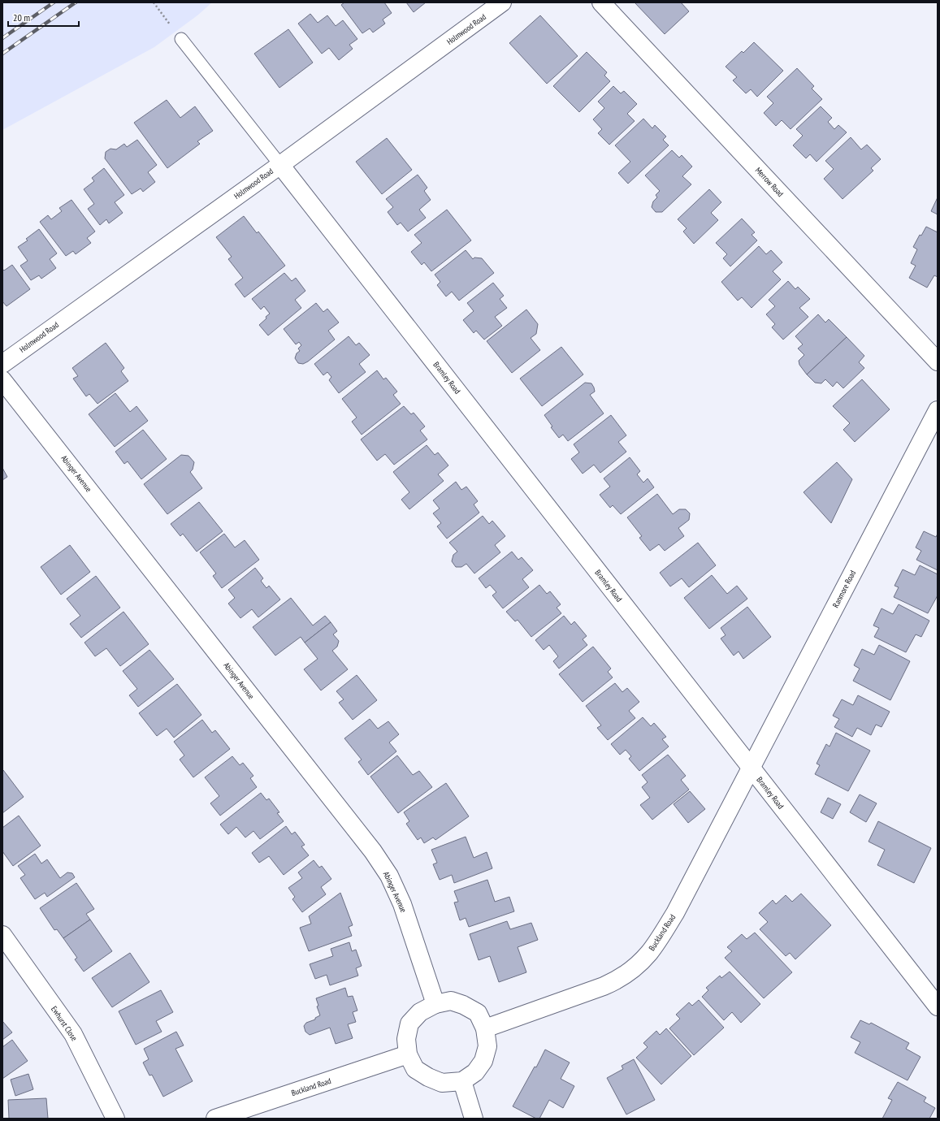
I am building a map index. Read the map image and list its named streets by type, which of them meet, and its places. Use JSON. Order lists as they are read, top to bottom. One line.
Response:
{"streets":{"street":["Holmwood Road","Merrow Road","Bramley Road","Abinger Avenue","Ranmore Road","Buckland Road","Ewhurst Close"]},"crossings":[["Holmwood Road","Bramley Road"],["Bramley Road","Ranmore Road"],["Bramley Road","Buckland Road"],["Abinger Avenue","Buckland Road"],["Ranmore Road","Buckland Road"]],"scale_bar":"20 m"}
